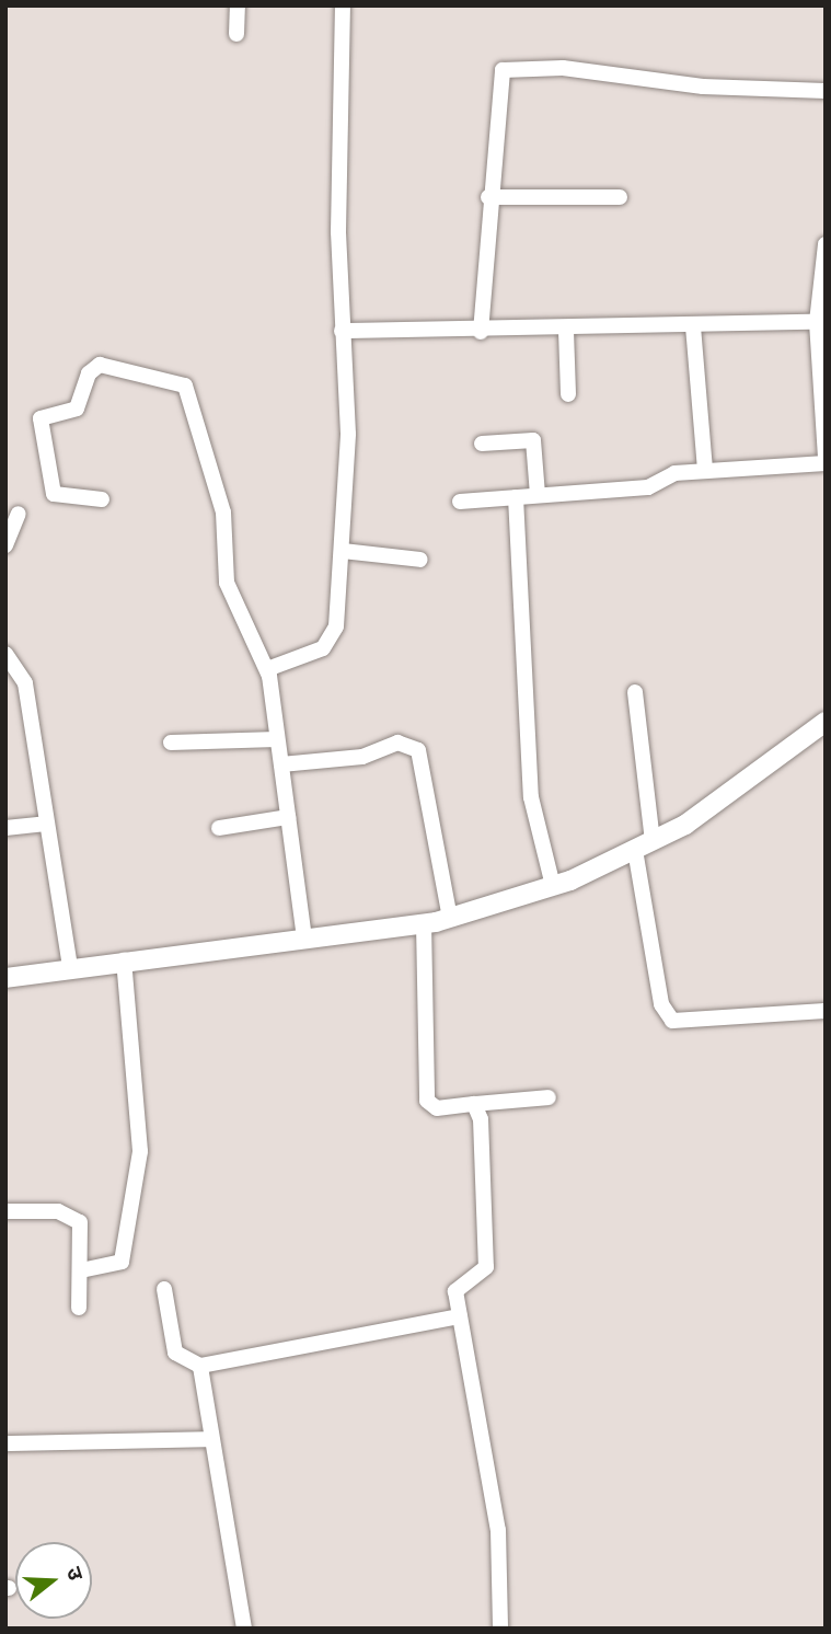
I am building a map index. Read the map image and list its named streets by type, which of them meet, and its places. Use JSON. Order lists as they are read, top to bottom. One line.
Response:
{"north":"right"}
